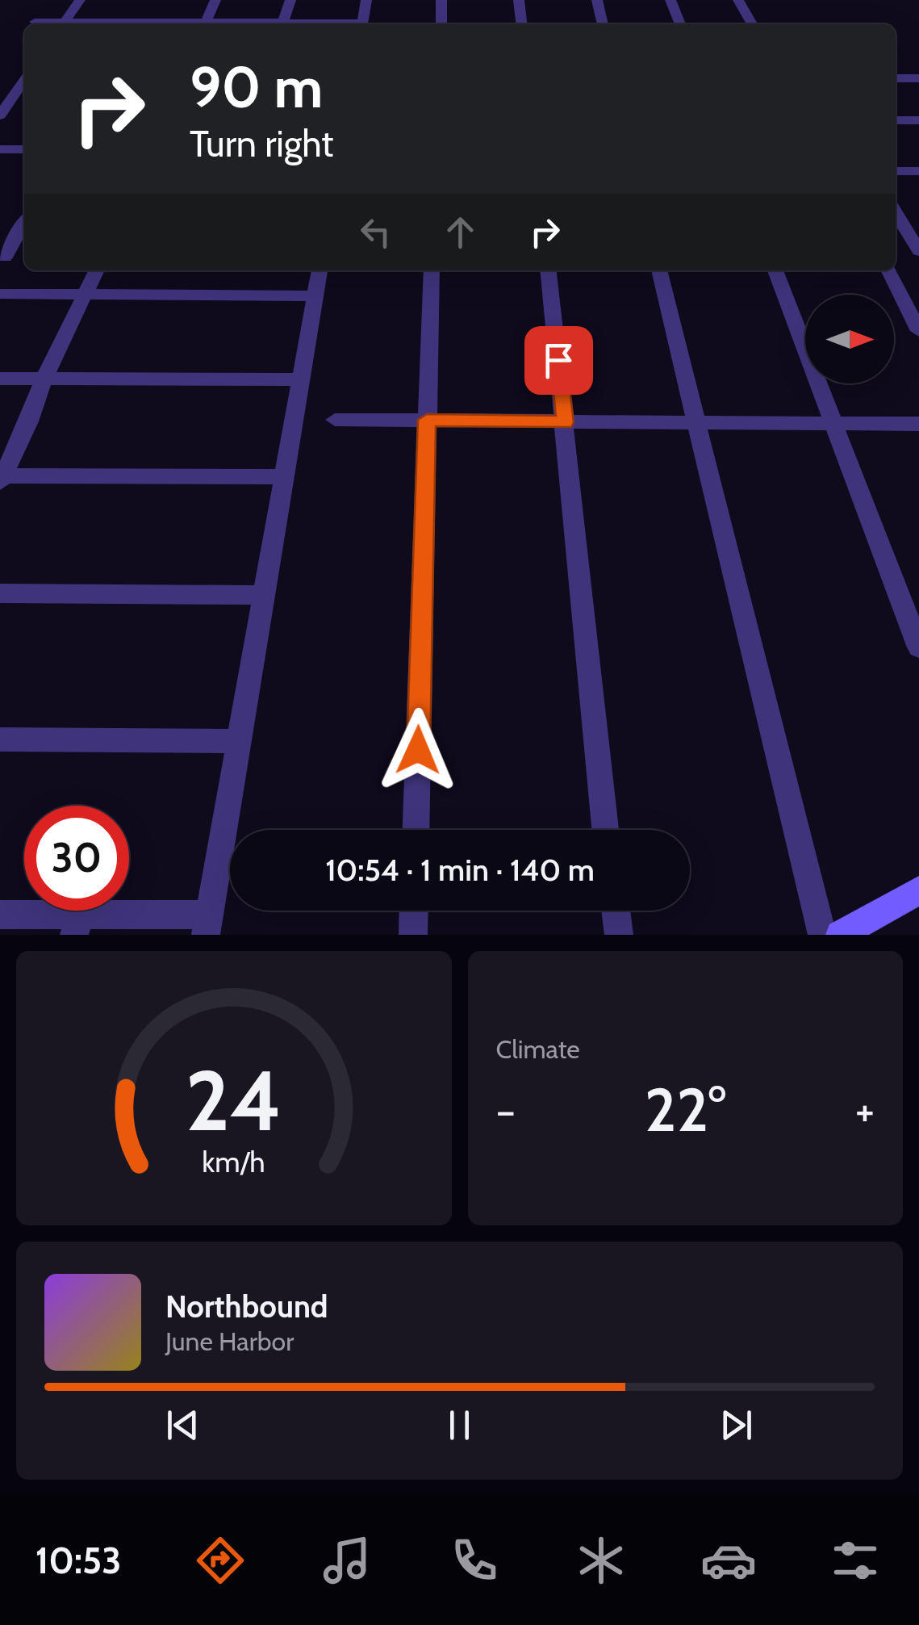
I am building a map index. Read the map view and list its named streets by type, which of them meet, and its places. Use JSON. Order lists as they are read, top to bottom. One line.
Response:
{"north":"right","page":{"turn":["90 m","Turn right"],"limit":"30","trip":"10:54 · 1 min · 140 m","tile":"Climate","heat":["−","22°","+"],"song":["Northbound","June Harbor"],"tabs":"10:53","gauge":["24","km/h"]}}
